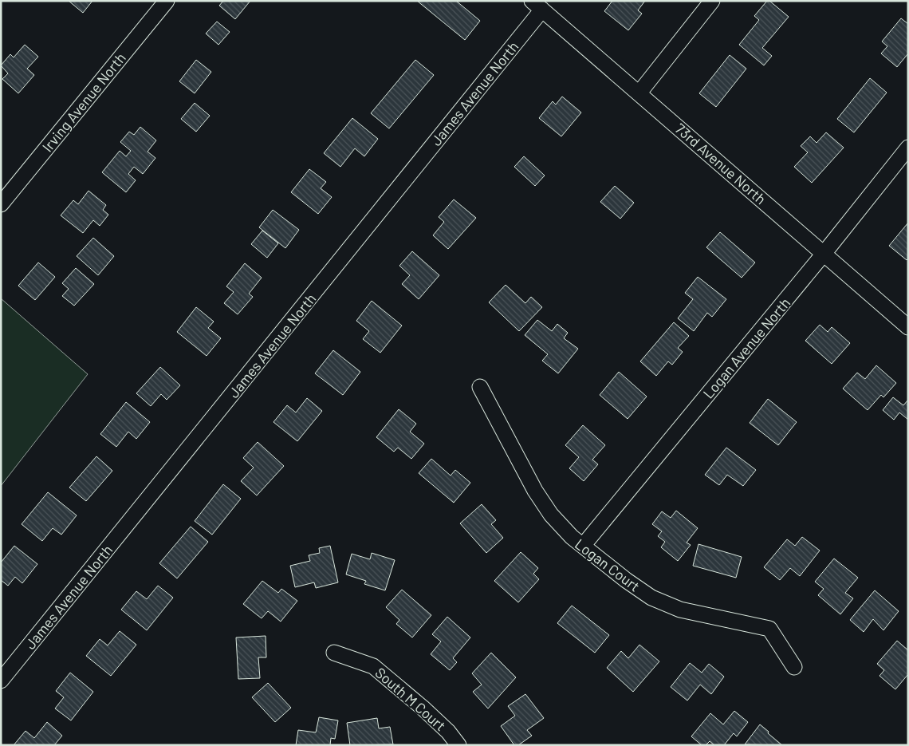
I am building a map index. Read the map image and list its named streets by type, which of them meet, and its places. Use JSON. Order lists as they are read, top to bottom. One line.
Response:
{"streets":{"street":["James Avenue North","Irving Avenue North","73rd Avenue North","Logan Avenue North","Logan Court","South M Court"]},"crossings":[["James Avenue North","73rd Avenue North"],["73rd Avenue North","Logan Avenue North"],["Logan Avenue North","Logan Court"]]}
